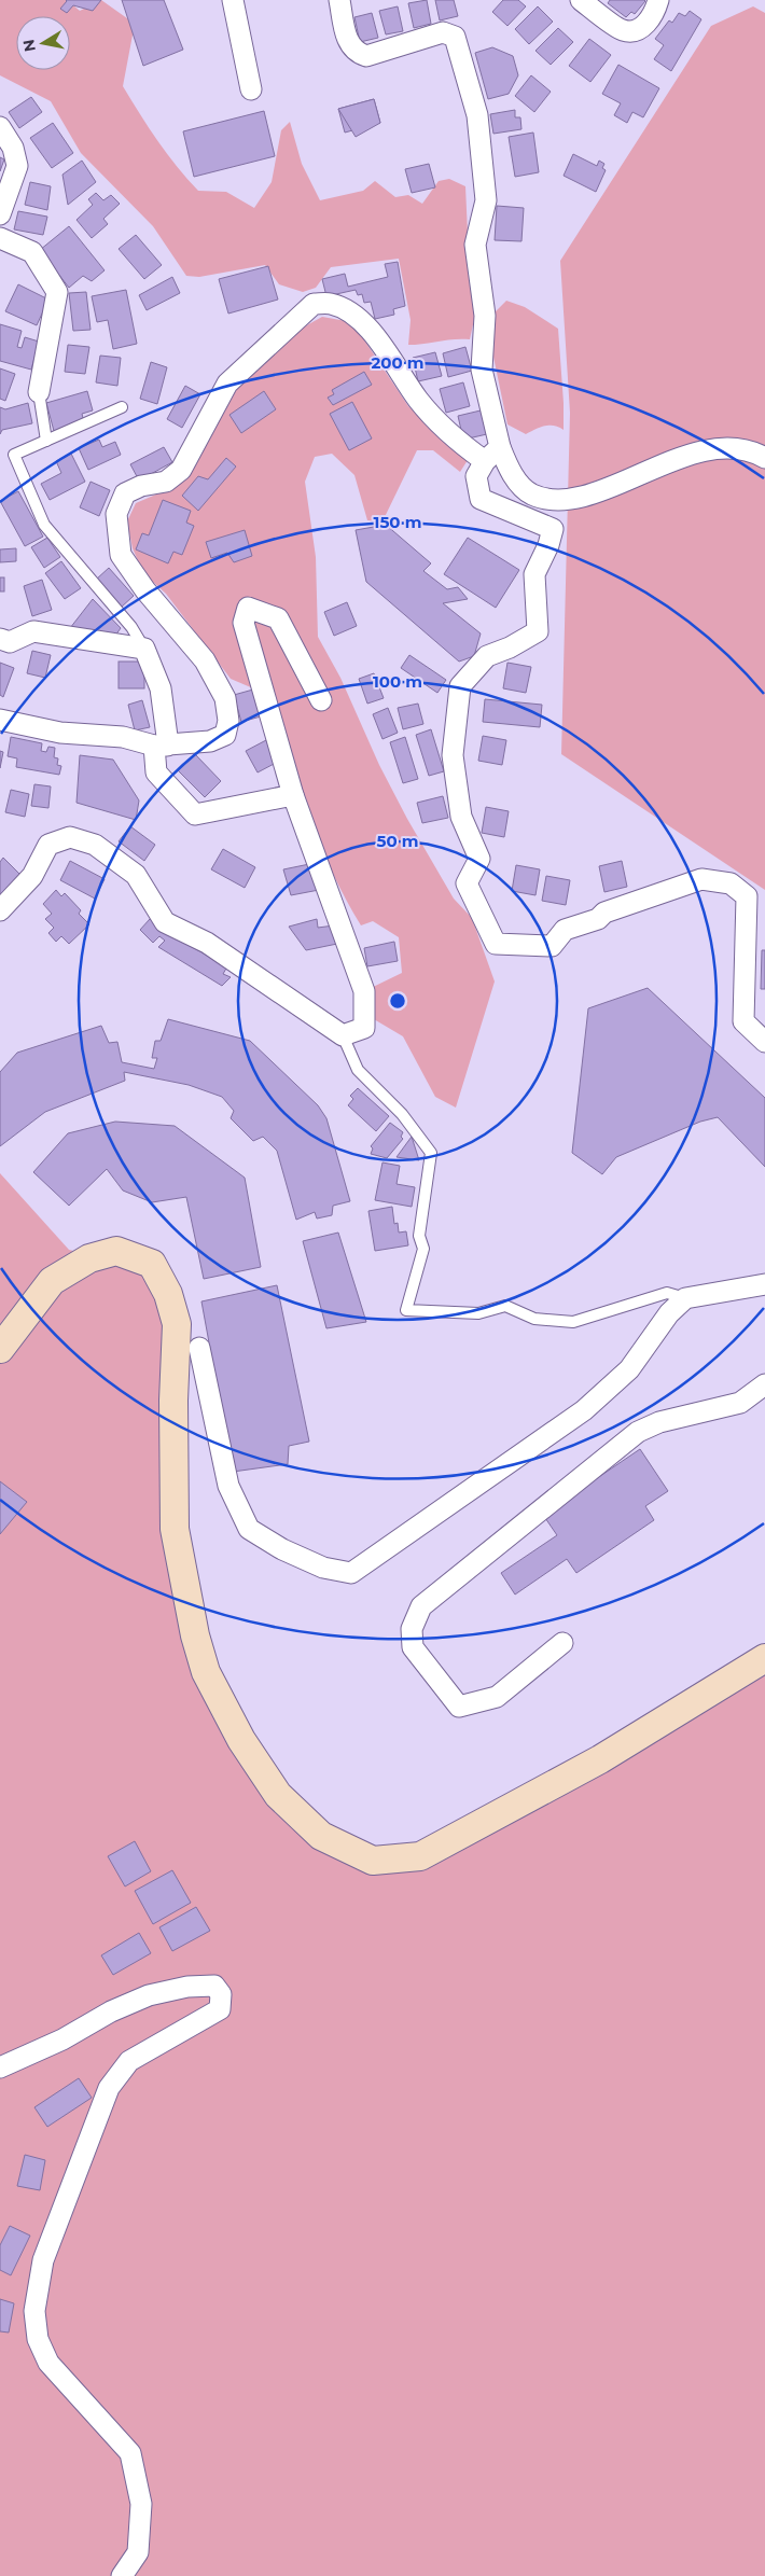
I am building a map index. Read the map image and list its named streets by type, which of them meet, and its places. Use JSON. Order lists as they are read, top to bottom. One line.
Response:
{"north":"left","rings":["200 m","150 m","100 m","50 m"]}
